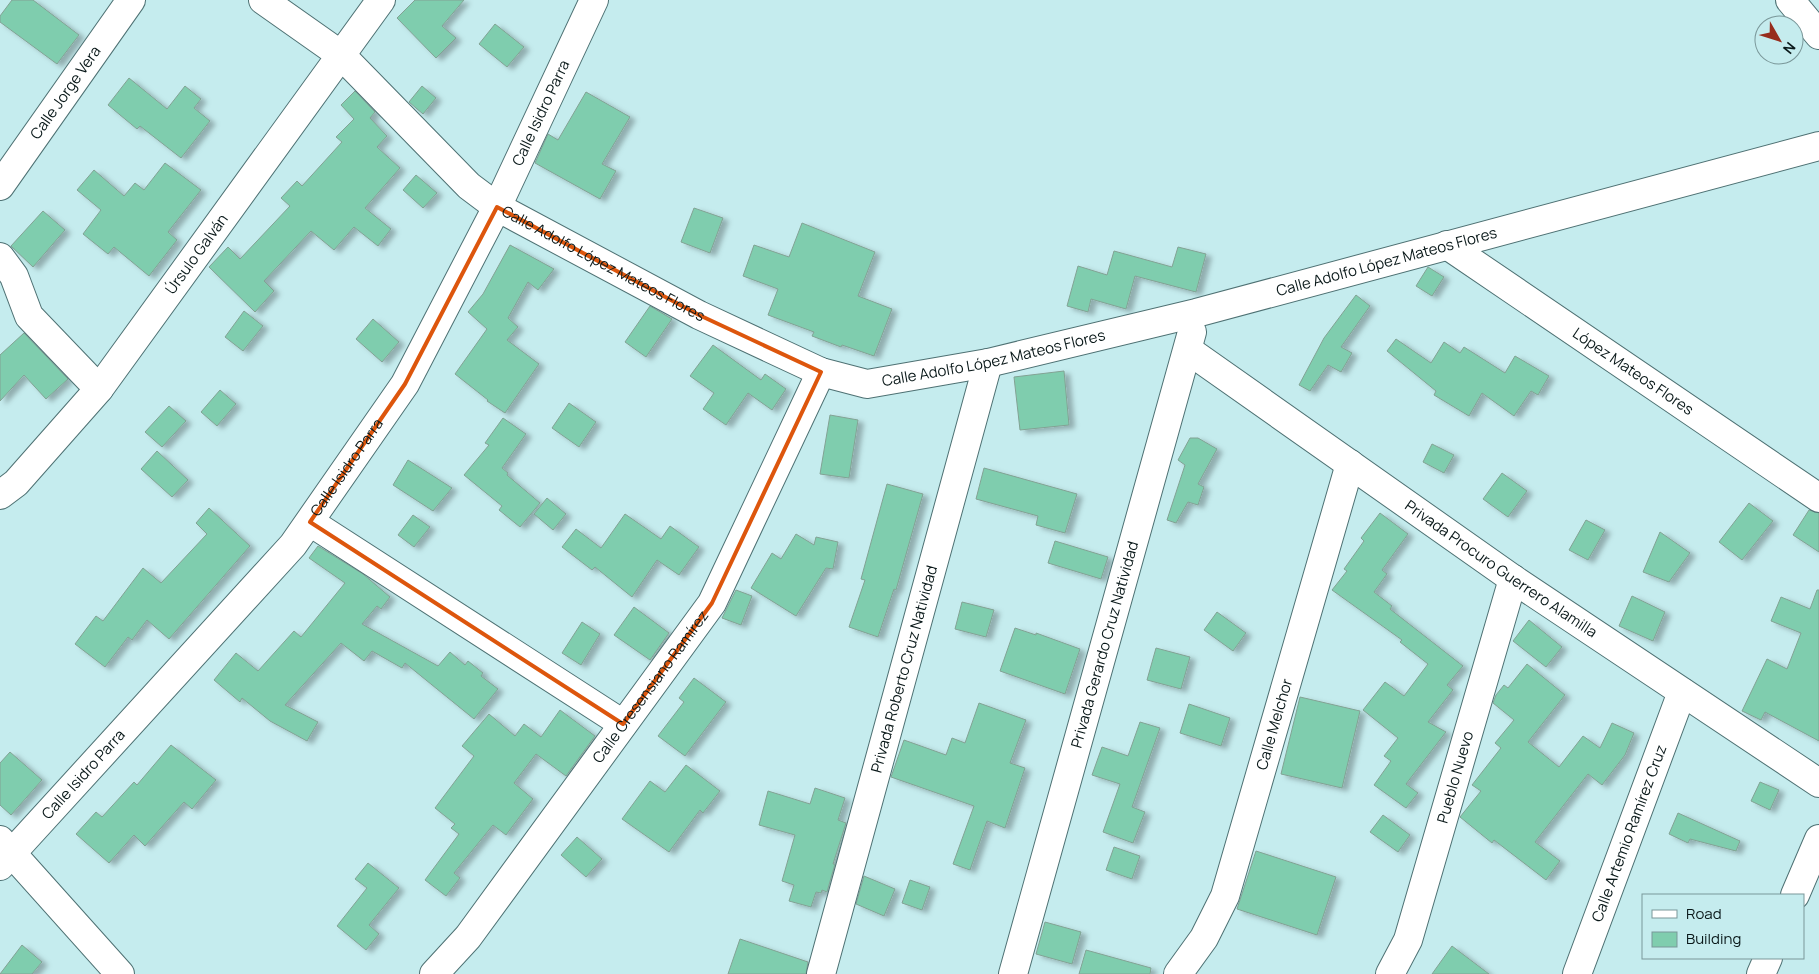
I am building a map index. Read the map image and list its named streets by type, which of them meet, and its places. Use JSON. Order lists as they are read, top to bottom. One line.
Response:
{"streets":{"street":["Calle Jorge Vera","Calle Isidro Parra","Úrsulo Galván","Calle Adolfo López Mateos Flores","López Mateos Flores","Privada Procuro Guerrero Alamilla","Privada Gerardo Cruz Natividad","Privada Roberto Cruz Natividad","Calle Cresensiano Ramírez","Calle Melchor","Pueblo Nuevo","Calle Artemio Ramírez Cruz"]},"crossings":[["Calle Isidro Parra","Calle Adolfo López Mateos Flores"],["Úrsulo Galván","Calle Adolfo López Mateos Flores"],["Calle Adolfo López Mateos Flores","López Mateos Flores"],["Calle Adolfo López Mateos Flores","Privada Gerardo Cruz Natividad"],["Calle Adolfo López Mateos Flores","Privada Roberto Cruz Natividad"],["Calle Adolfo López Mateos Flores","Calle Cresensiano Ramírez"],["Privada Procuro Guerrero Alamilla","Privada Gerardo Cruz Natividad"],["Privada Procuro Guerrero Alamilla","Calle Melchor"],["Privada Procuro Guerrero Alamilla","Pueblo Nuevo"],["Privada Procuro Guerrero Alamilla","Calle Artemio Ramírez Cruz"]],"legend":["Road","Building"],"north":"bottom right"}
